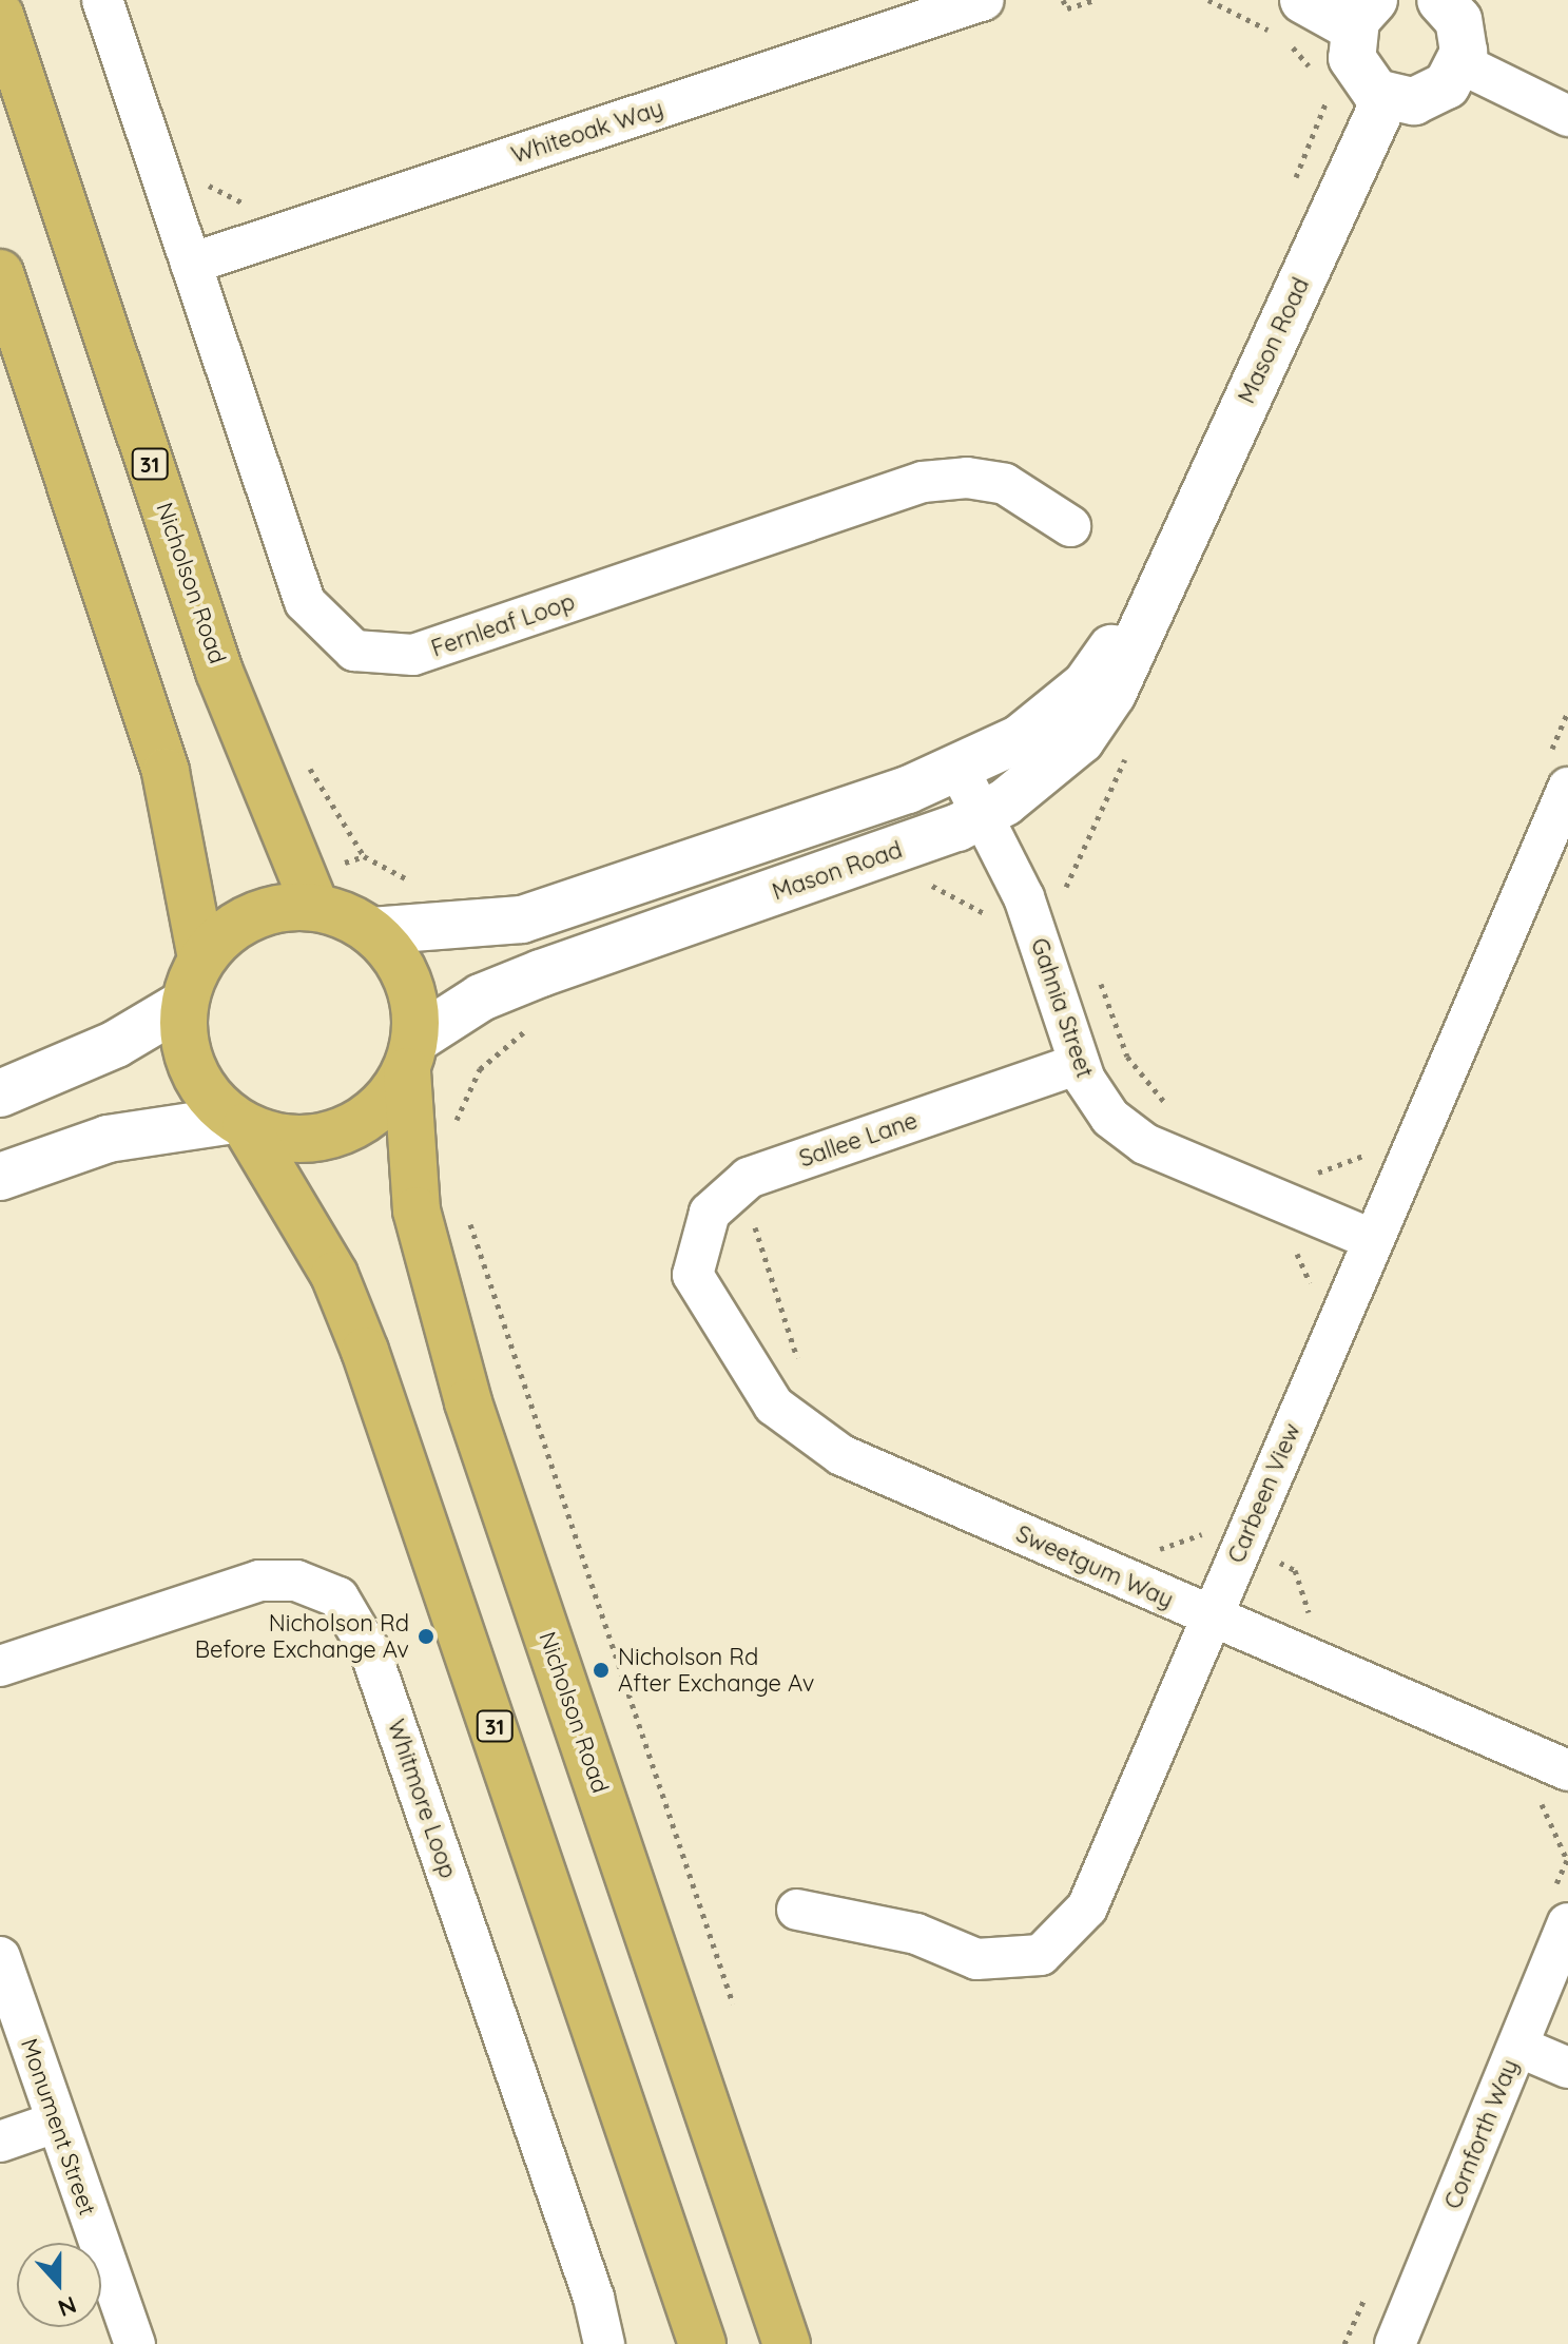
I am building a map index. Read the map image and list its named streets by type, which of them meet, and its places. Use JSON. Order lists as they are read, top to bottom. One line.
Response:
{"streets":{"main road":["31","Nicholson Road"],"street":["Whiteoak Way","Mason Road","Fernleaf Loop","Gahnia Street","Sallee Lane","Carbeen View","Sweetgum Way","Whitmore Loop","Monument Street","Cornforth Way"]},"crossings":[["Whiteoak Way","Fernleaf Loop"],["Mason Road","Nicholson Road"],["Mason Road","Gahnia Street"],["Gahnia Street","Sallee Lane"],["Gahnia Street","Carbeen View"],["Sallee Lane","Sweetgum Way"],["Carbeen View","Sweetgum Way"]],"places":["Nicholson Rd Before Exchange Av","Nicholson Rd After Exchange Av"],"north":"bottom"}
